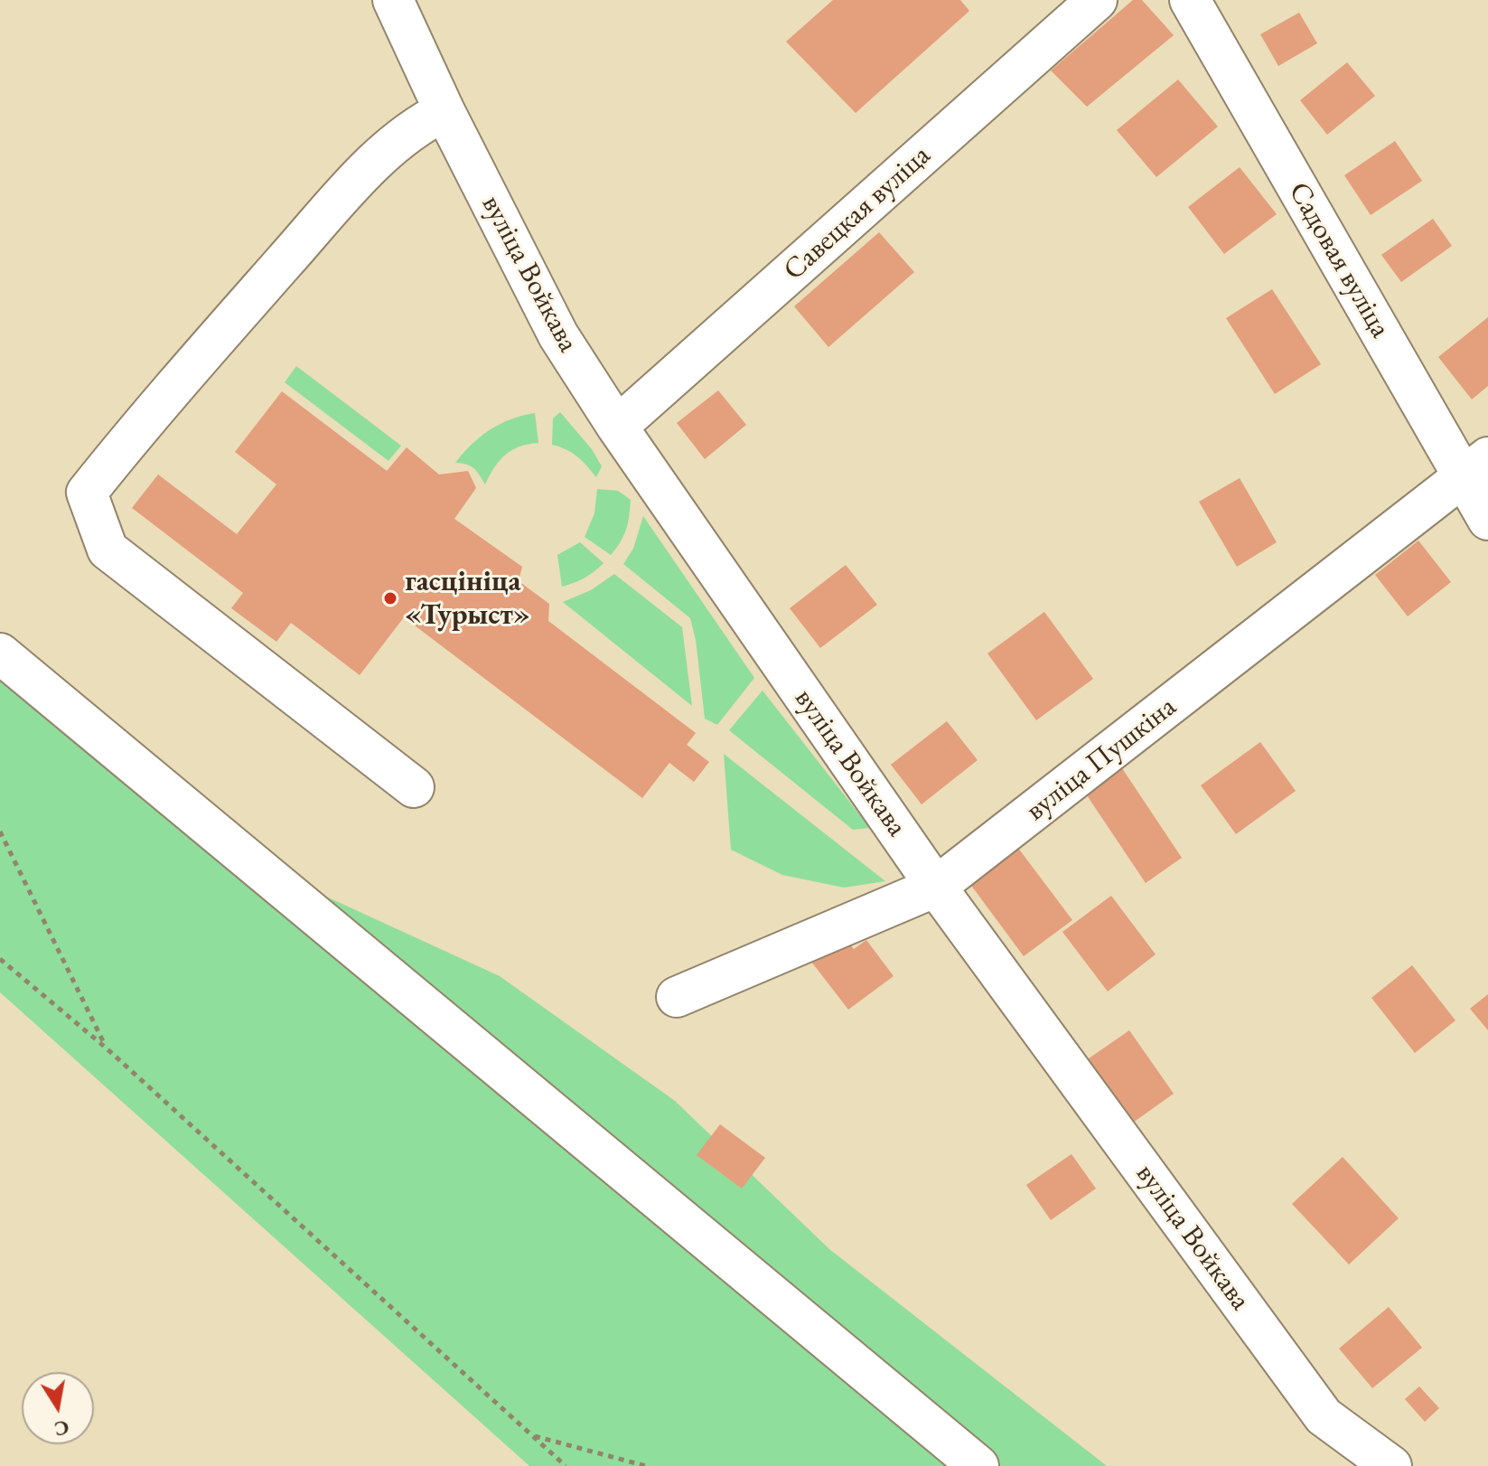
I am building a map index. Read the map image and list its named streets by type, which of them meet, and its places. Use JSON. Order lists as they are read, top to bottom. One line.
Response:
{"streets":{"street":["Савецкая вуліца","Садовая вуліца","вуліца Войкава","вуліца Пушкіна"]},"crossings":[["Савецкая вуліца","вуліца Войкава"],["Садовая вуліца","вуліца Пушкіна"],["вуліца Войкава","вуліца Пушкіна"]],"places":["гасцініца «Турыст»"],"north":"bottom"}
